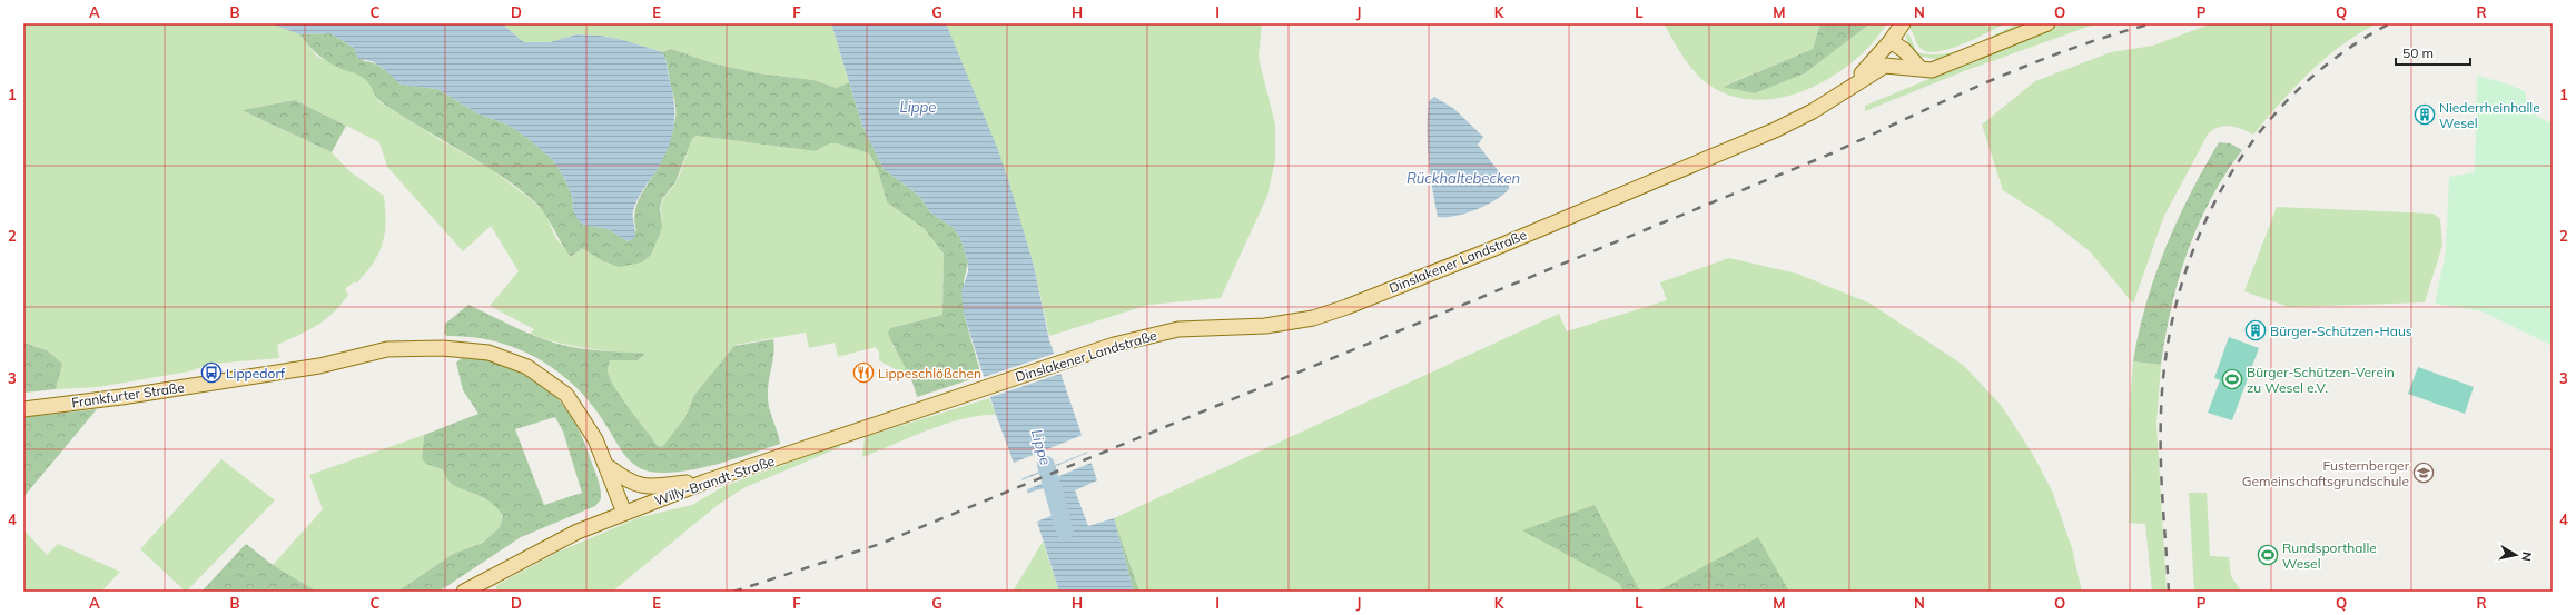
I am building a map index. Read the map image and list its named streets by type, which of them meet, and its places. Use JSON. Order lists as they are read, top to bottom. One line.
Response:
{"streets":{"main road":["Dinslakener Landstraße","Frankfurter Straße","Willy-Brandt-Straße"]},"crossings":[["Dinslakener Landstraße","Willy-Brandt-Straße"],["Frankfurter Straße","Willy-Brandt-Straße"]],"water":["Lippe","Rückhaltebecken"],"places":{"building":["Niederrheinhalle Wesel","Bürger-Schützen-Haus"],"bus stop":["Lippedorf"],"restaurant":["Lippeschlößchen"],"sports":["Bürger-Schützen-Verein zu Wesel e.V.","Rundsporthalle Wesel"],"school or university":["Fusternberger Gemeinschaftsgrundschule"]},"scale_bar":"50 m","north":"right","grid":{"columns":["A","B","C","D","E","F","G","H","I","J","K","L","M","N","O","P","Q","R"],"rows":["1","2","3","4"]}}
